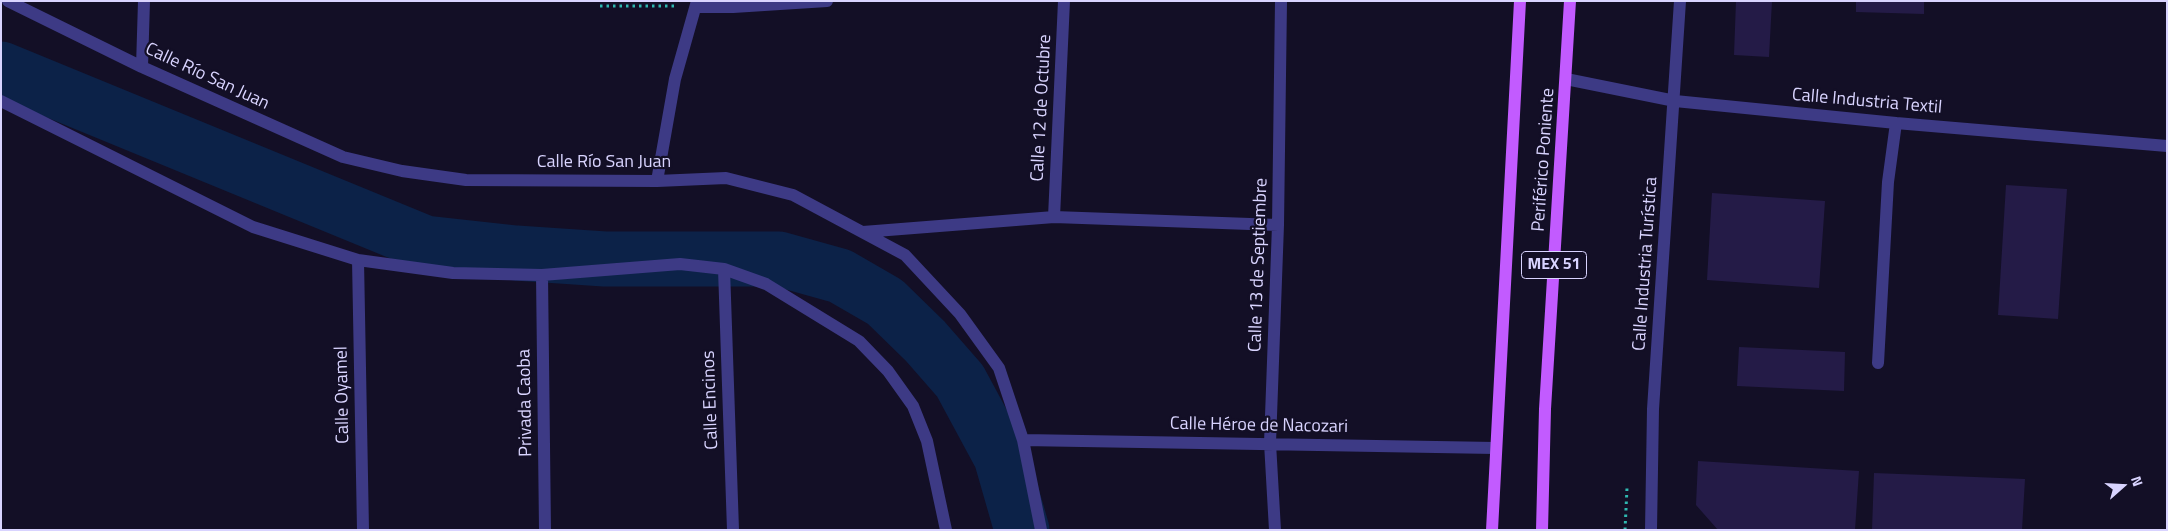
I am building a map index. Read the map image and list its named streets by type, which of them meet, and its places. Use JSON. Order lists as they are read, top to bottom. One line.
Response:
{"streets":{"main road":["Periférico Poniente","MEX 51"],"street":["Calle Río San Juan","Calle Industria Textil","Calle 12 de Octubre","Calle Industria Turística","Calle 13 de Septiembre","Calle Oyamel","Calle Encinos","Privada Caoba","Calle Héroe de Nacozari"]},"crossings":[["Calle Río San Juan","Calle Héroe de Nacozari"],["Calle Industria Textil","Periférico Poniente"],["Calle Industria Textil","Calle Industria Turística"],["Periférico Poniente","Calle Héroe de Nacozari"],["Calle 13 de Septiembre","Calle Héroe de Nacozari"]],"north":"right"}
